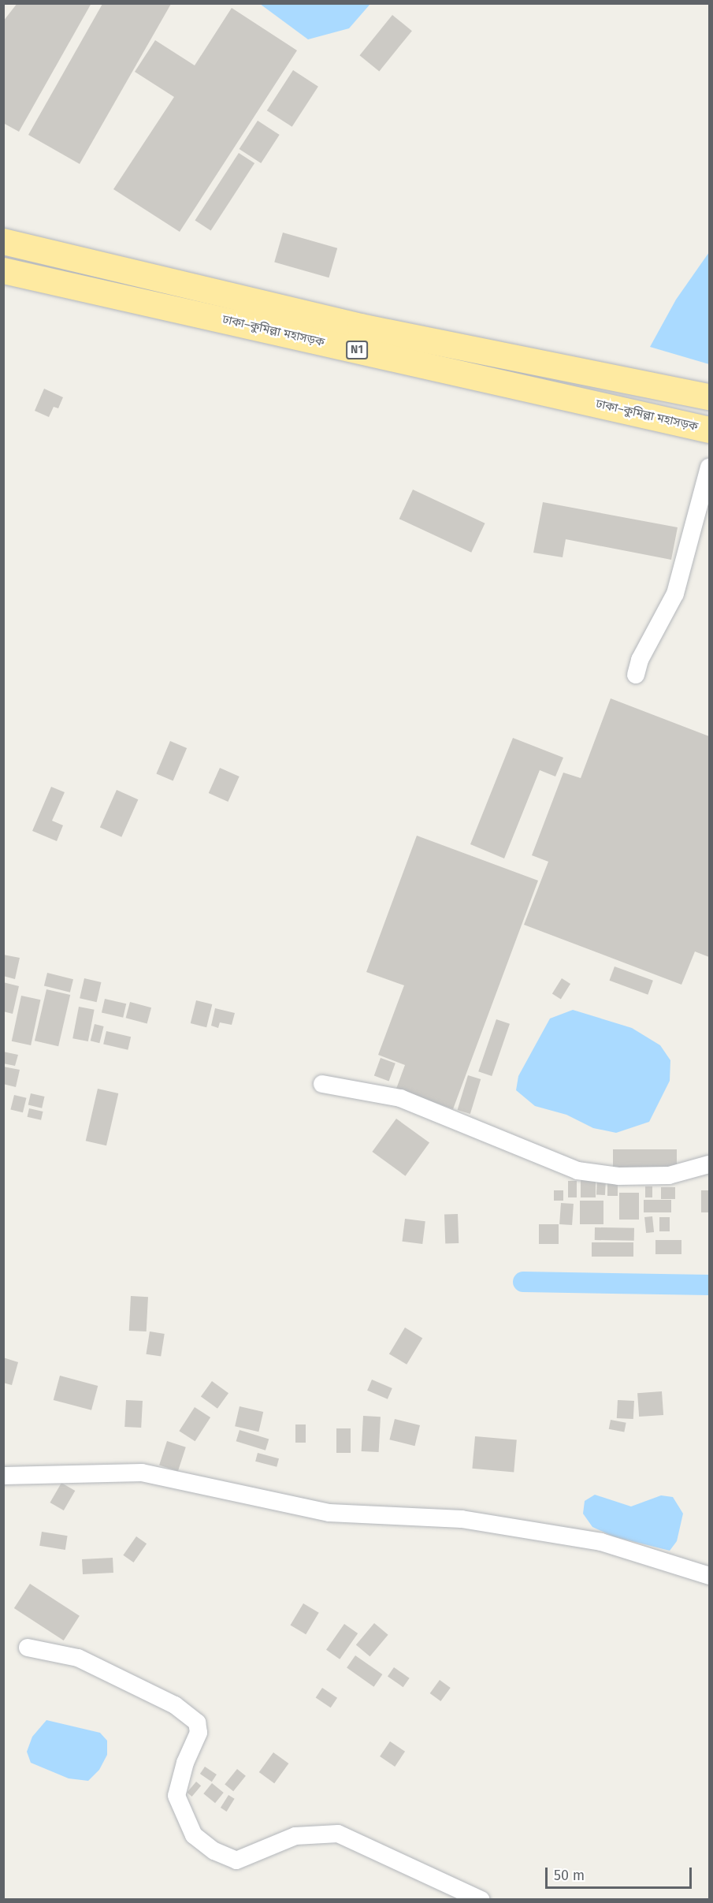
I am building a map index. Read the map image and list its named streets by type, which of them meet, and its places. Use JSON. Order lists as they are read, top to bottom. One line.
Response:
{"streets":{"highway":["ঢাকা–কুমিল্লা মহাসড়ক","N1"]},"scale_bar":"50 m"}
